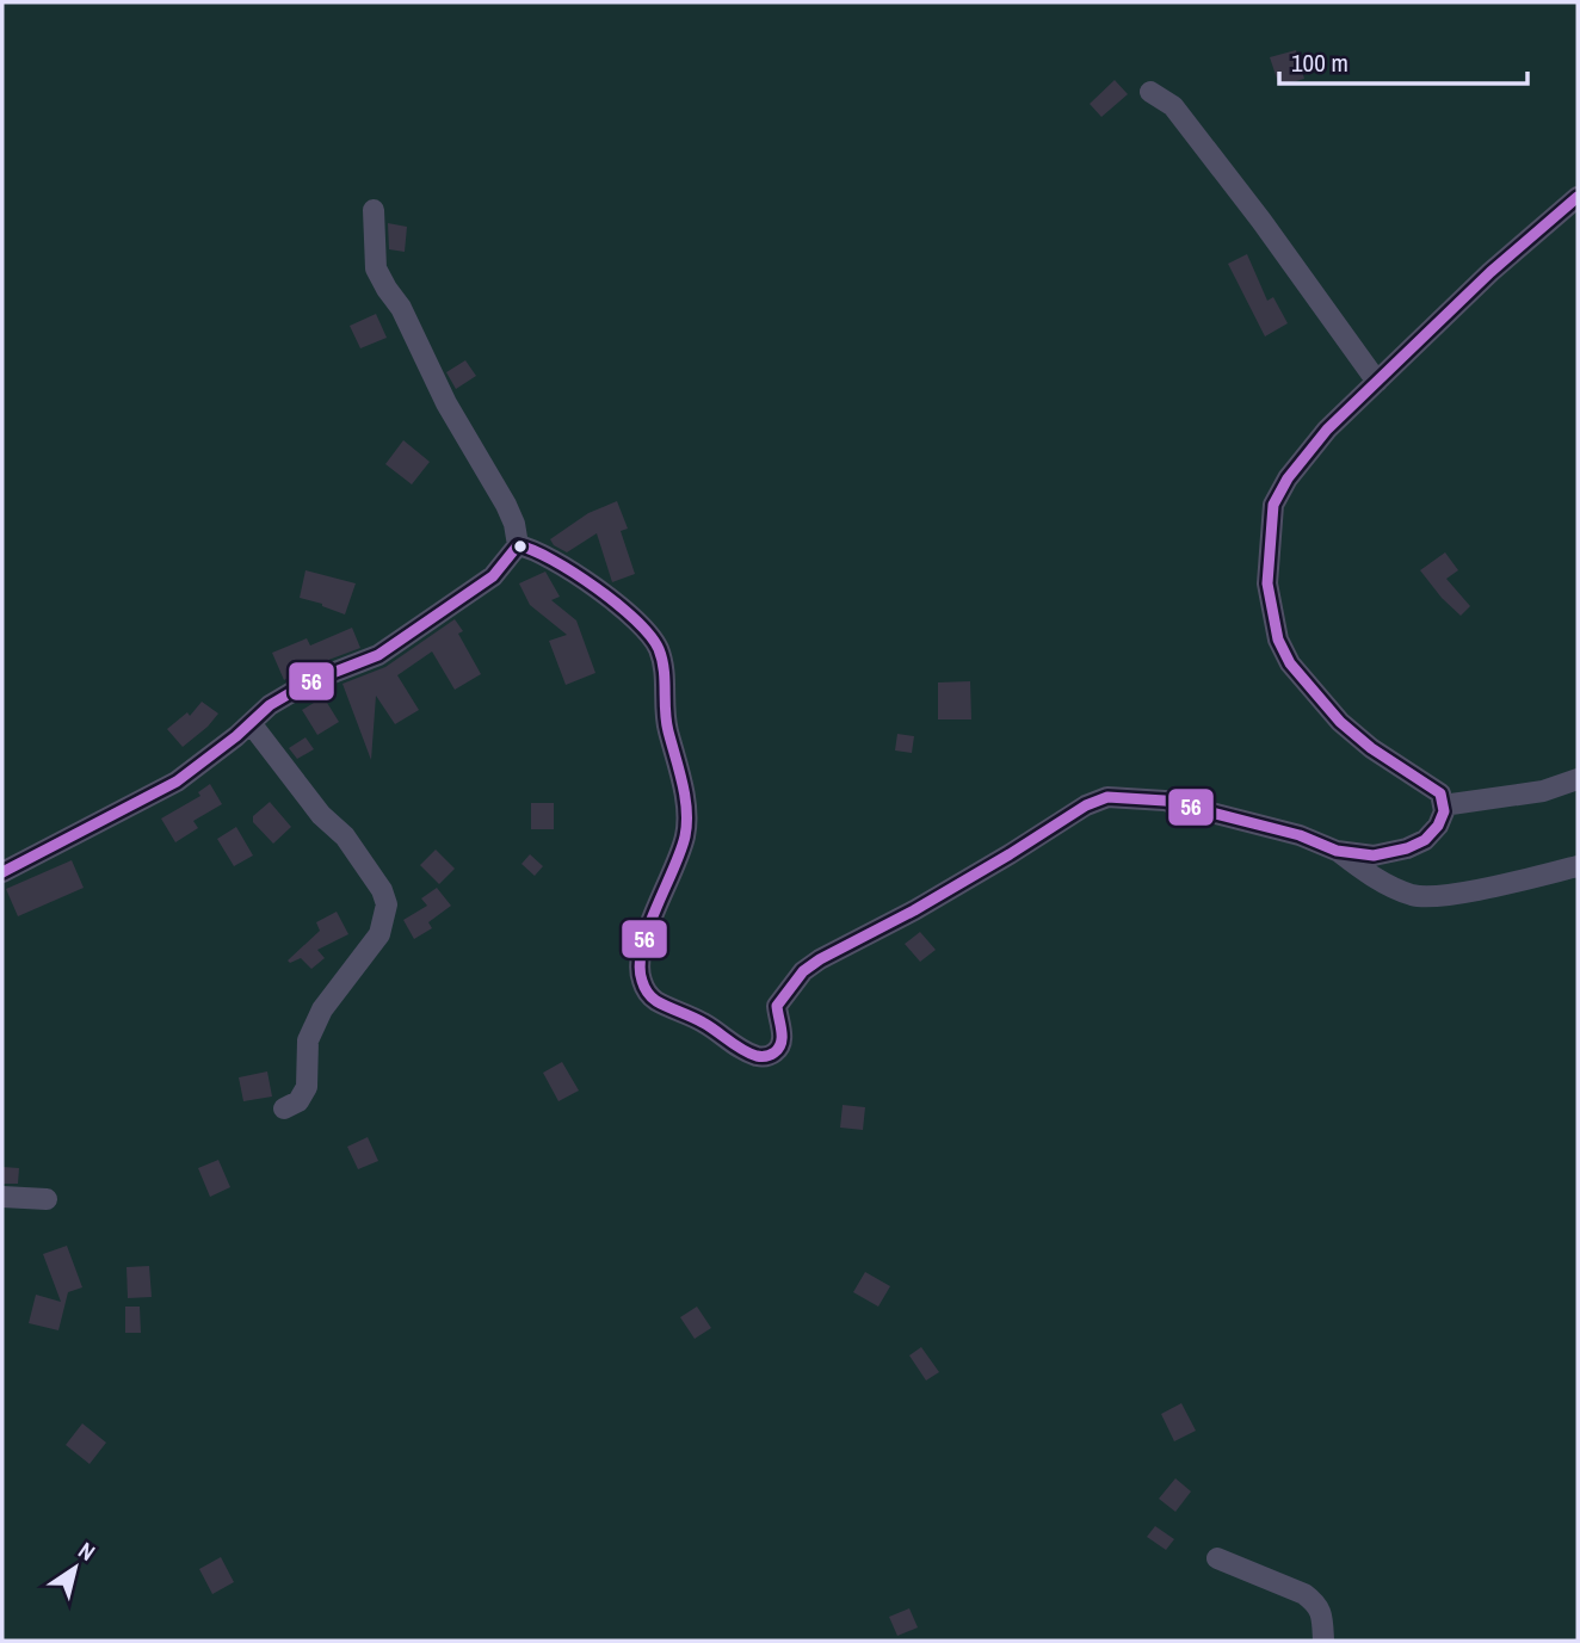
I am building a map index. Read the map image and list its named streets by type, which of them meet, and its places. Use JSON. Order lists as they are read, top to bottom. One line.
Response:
{"lines":["transit line 56"],"scale_bar":"100 m","north":"top right"}
